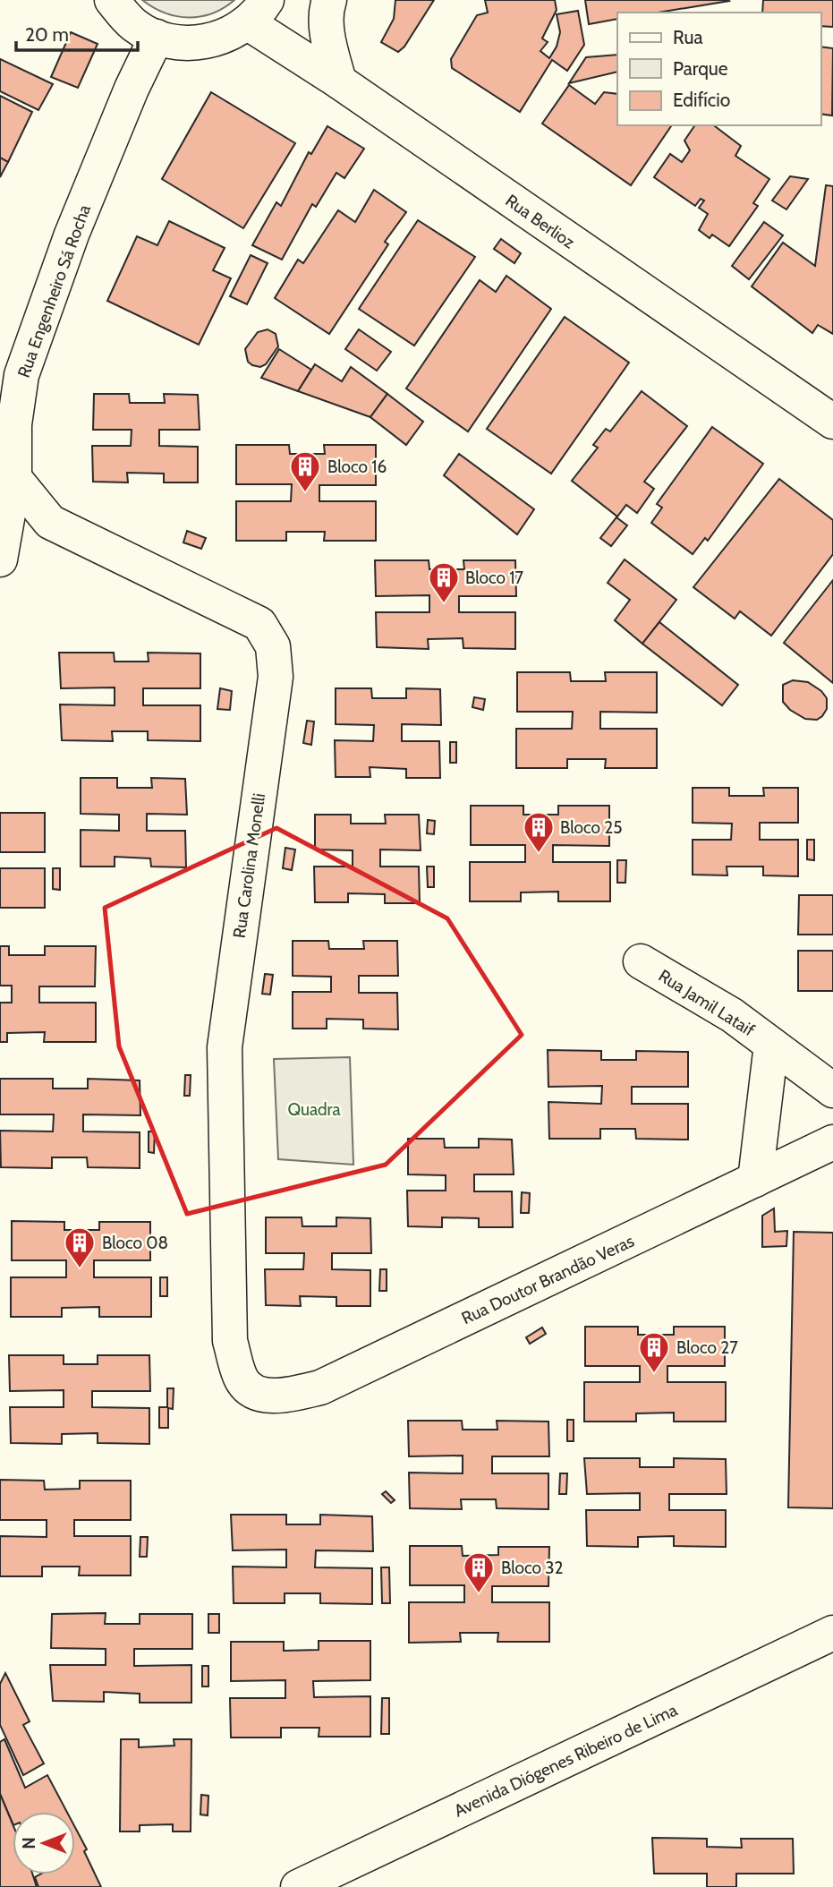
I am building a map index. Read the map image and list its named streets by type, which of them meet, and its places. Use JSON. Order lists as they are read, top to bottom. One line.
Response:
{"streets":{"street":["Rua Berlioz","Rua Engenheiro Sá Rocha","Rua Carolina Monelli","Rua Jamil Lataif","Rua Doutor Brandão Veras","Avenida Diógenes Ribeiro de Lima"]},"crossings":[["Rua Engenheiro Sá Rocha","Rua Carolina Monelli"],["Rua Carolina Monelli","Rua Doutor Brandão Veras"],["Rua Jamil Lataif","Rua Doutor Brandão Veras"]],"parks":["Quadra"],"places":{"building":["Bloco 16","Bloco 17","Bloco 25","Bloco 08","Bloco 27","Bloco 32"]},"legend":["Rua","Parque","Edifício"],"scale_bar":"20 m","north":"left"}
